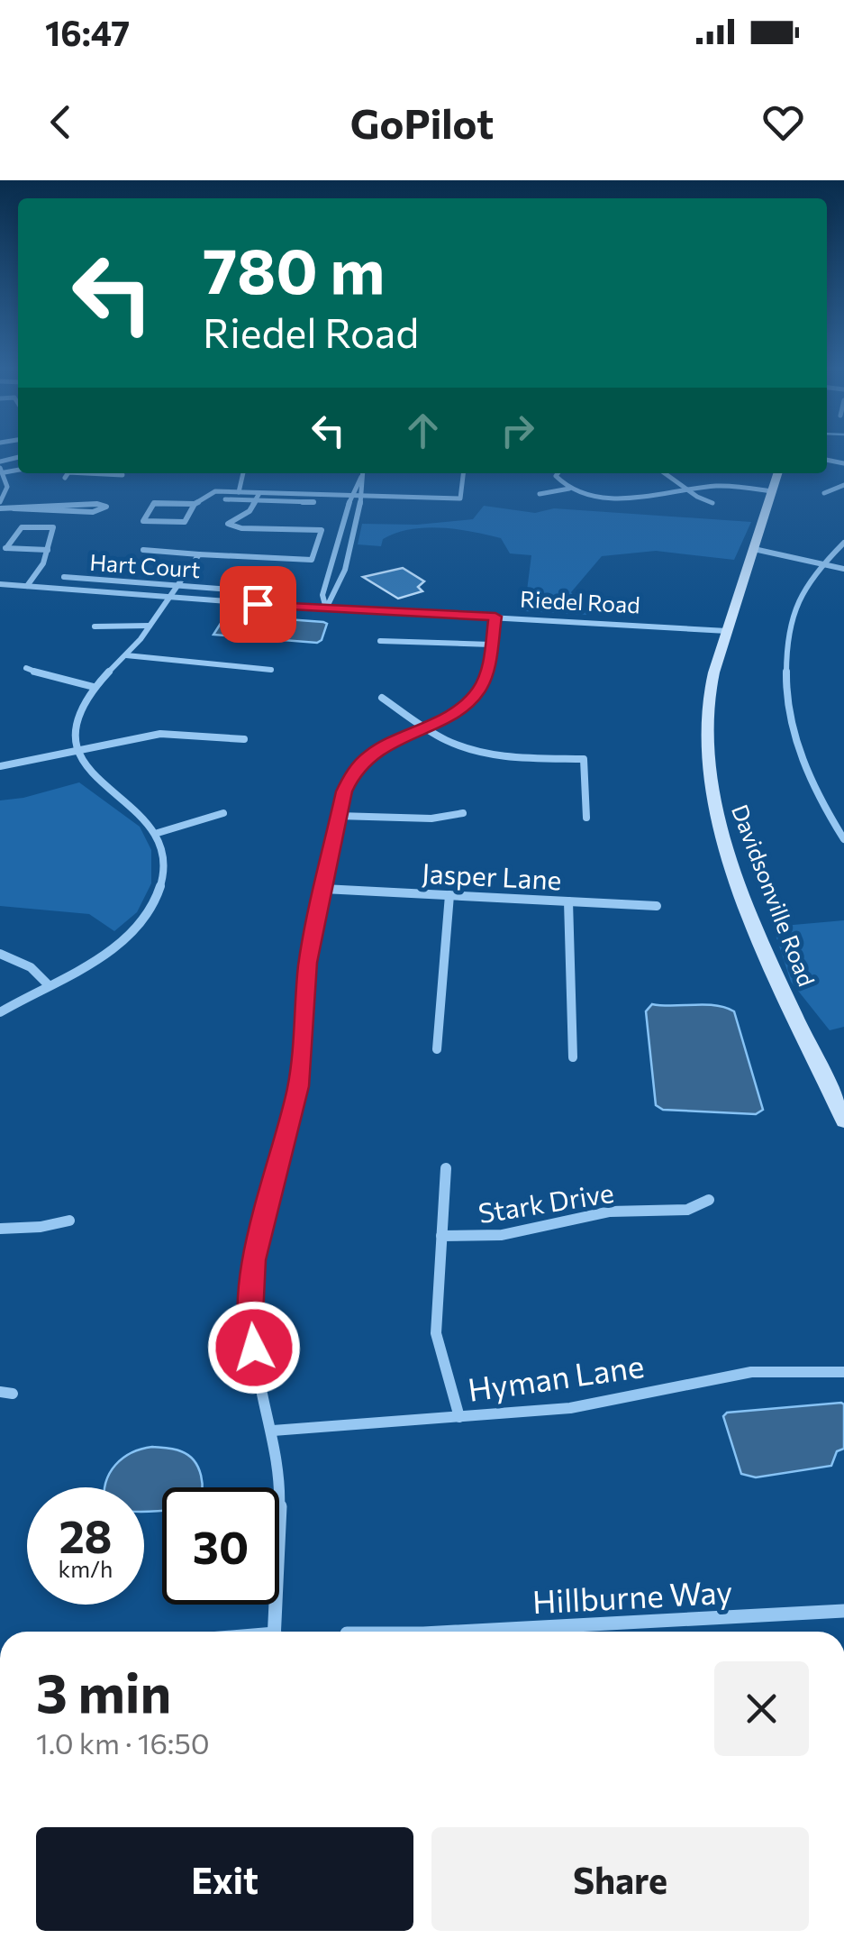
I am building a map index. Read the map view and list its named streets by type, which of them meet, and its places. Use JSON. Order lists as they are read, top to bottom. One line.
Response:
{"streets":{"main road":["Davidsonville Road"],"street":["Hart Court","Riedel Road","Jasper Lane","Stark Drive","Hyman Lane","Hillburne Way"]},"crossings":[["Riedel Road","Davidsonville Road"]],"page":{"status":"16:47","header":"GoPilot","turn":["780 m","Riedel Road"],"speed":"28 km/h","limit":"30","heading":["3 min","1.0 km · 16:50"],"buttons":["Exit","Share"]}}
